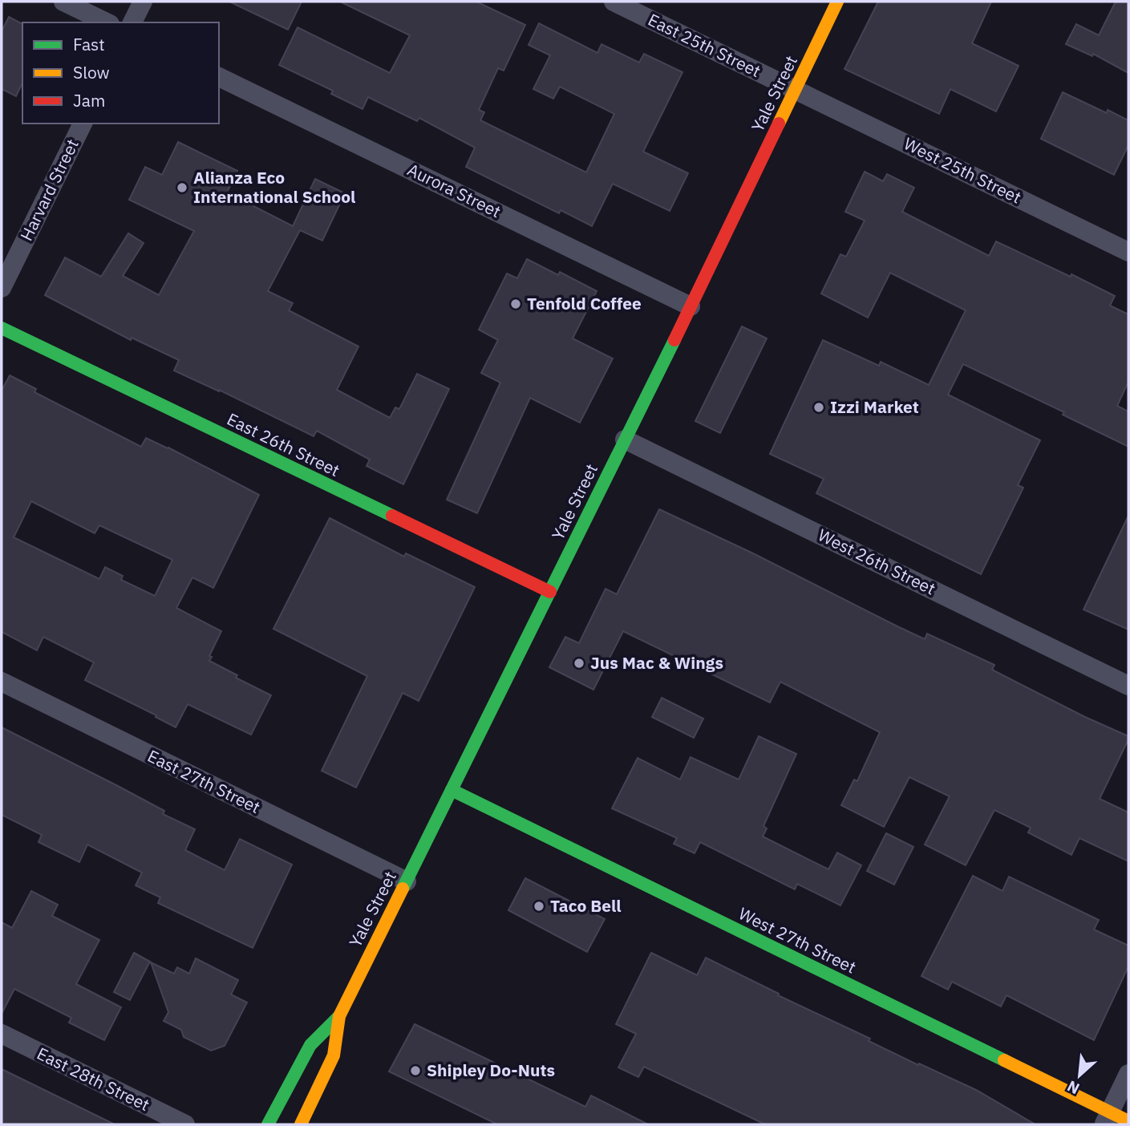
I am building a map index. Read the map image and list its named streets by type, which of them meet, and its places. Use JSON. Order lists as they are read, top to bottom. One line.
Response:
{"streets":{"main road":["Yale Street","East 26th Street","West 27th Street"],"street":["East 25th Street","West 25th Street","Harvard Street","Aurora Street","West 26th Street","East 27th Street","East 28th Street"]},"crossings":[["East 25th Street","Yale Street"],["East 25th Street","West 25th Street"],["Yale Street","West 25th Street"],["Yale Street","Aurora Street"],["Yale Street","East 26th Street"],["Yale Street","West 26th Street"],["Yale Street","East 27th Street"],["Yale Street","West 27th Street"]],"places":["Alianza Eco International School","Tenfold Coffee","Izzi Market","Jus Mac & Wings","Taco Bell","Shipley Do-Nuts"],"legend":["Fast","Slow","Jam"],"north":"bottom left"}
